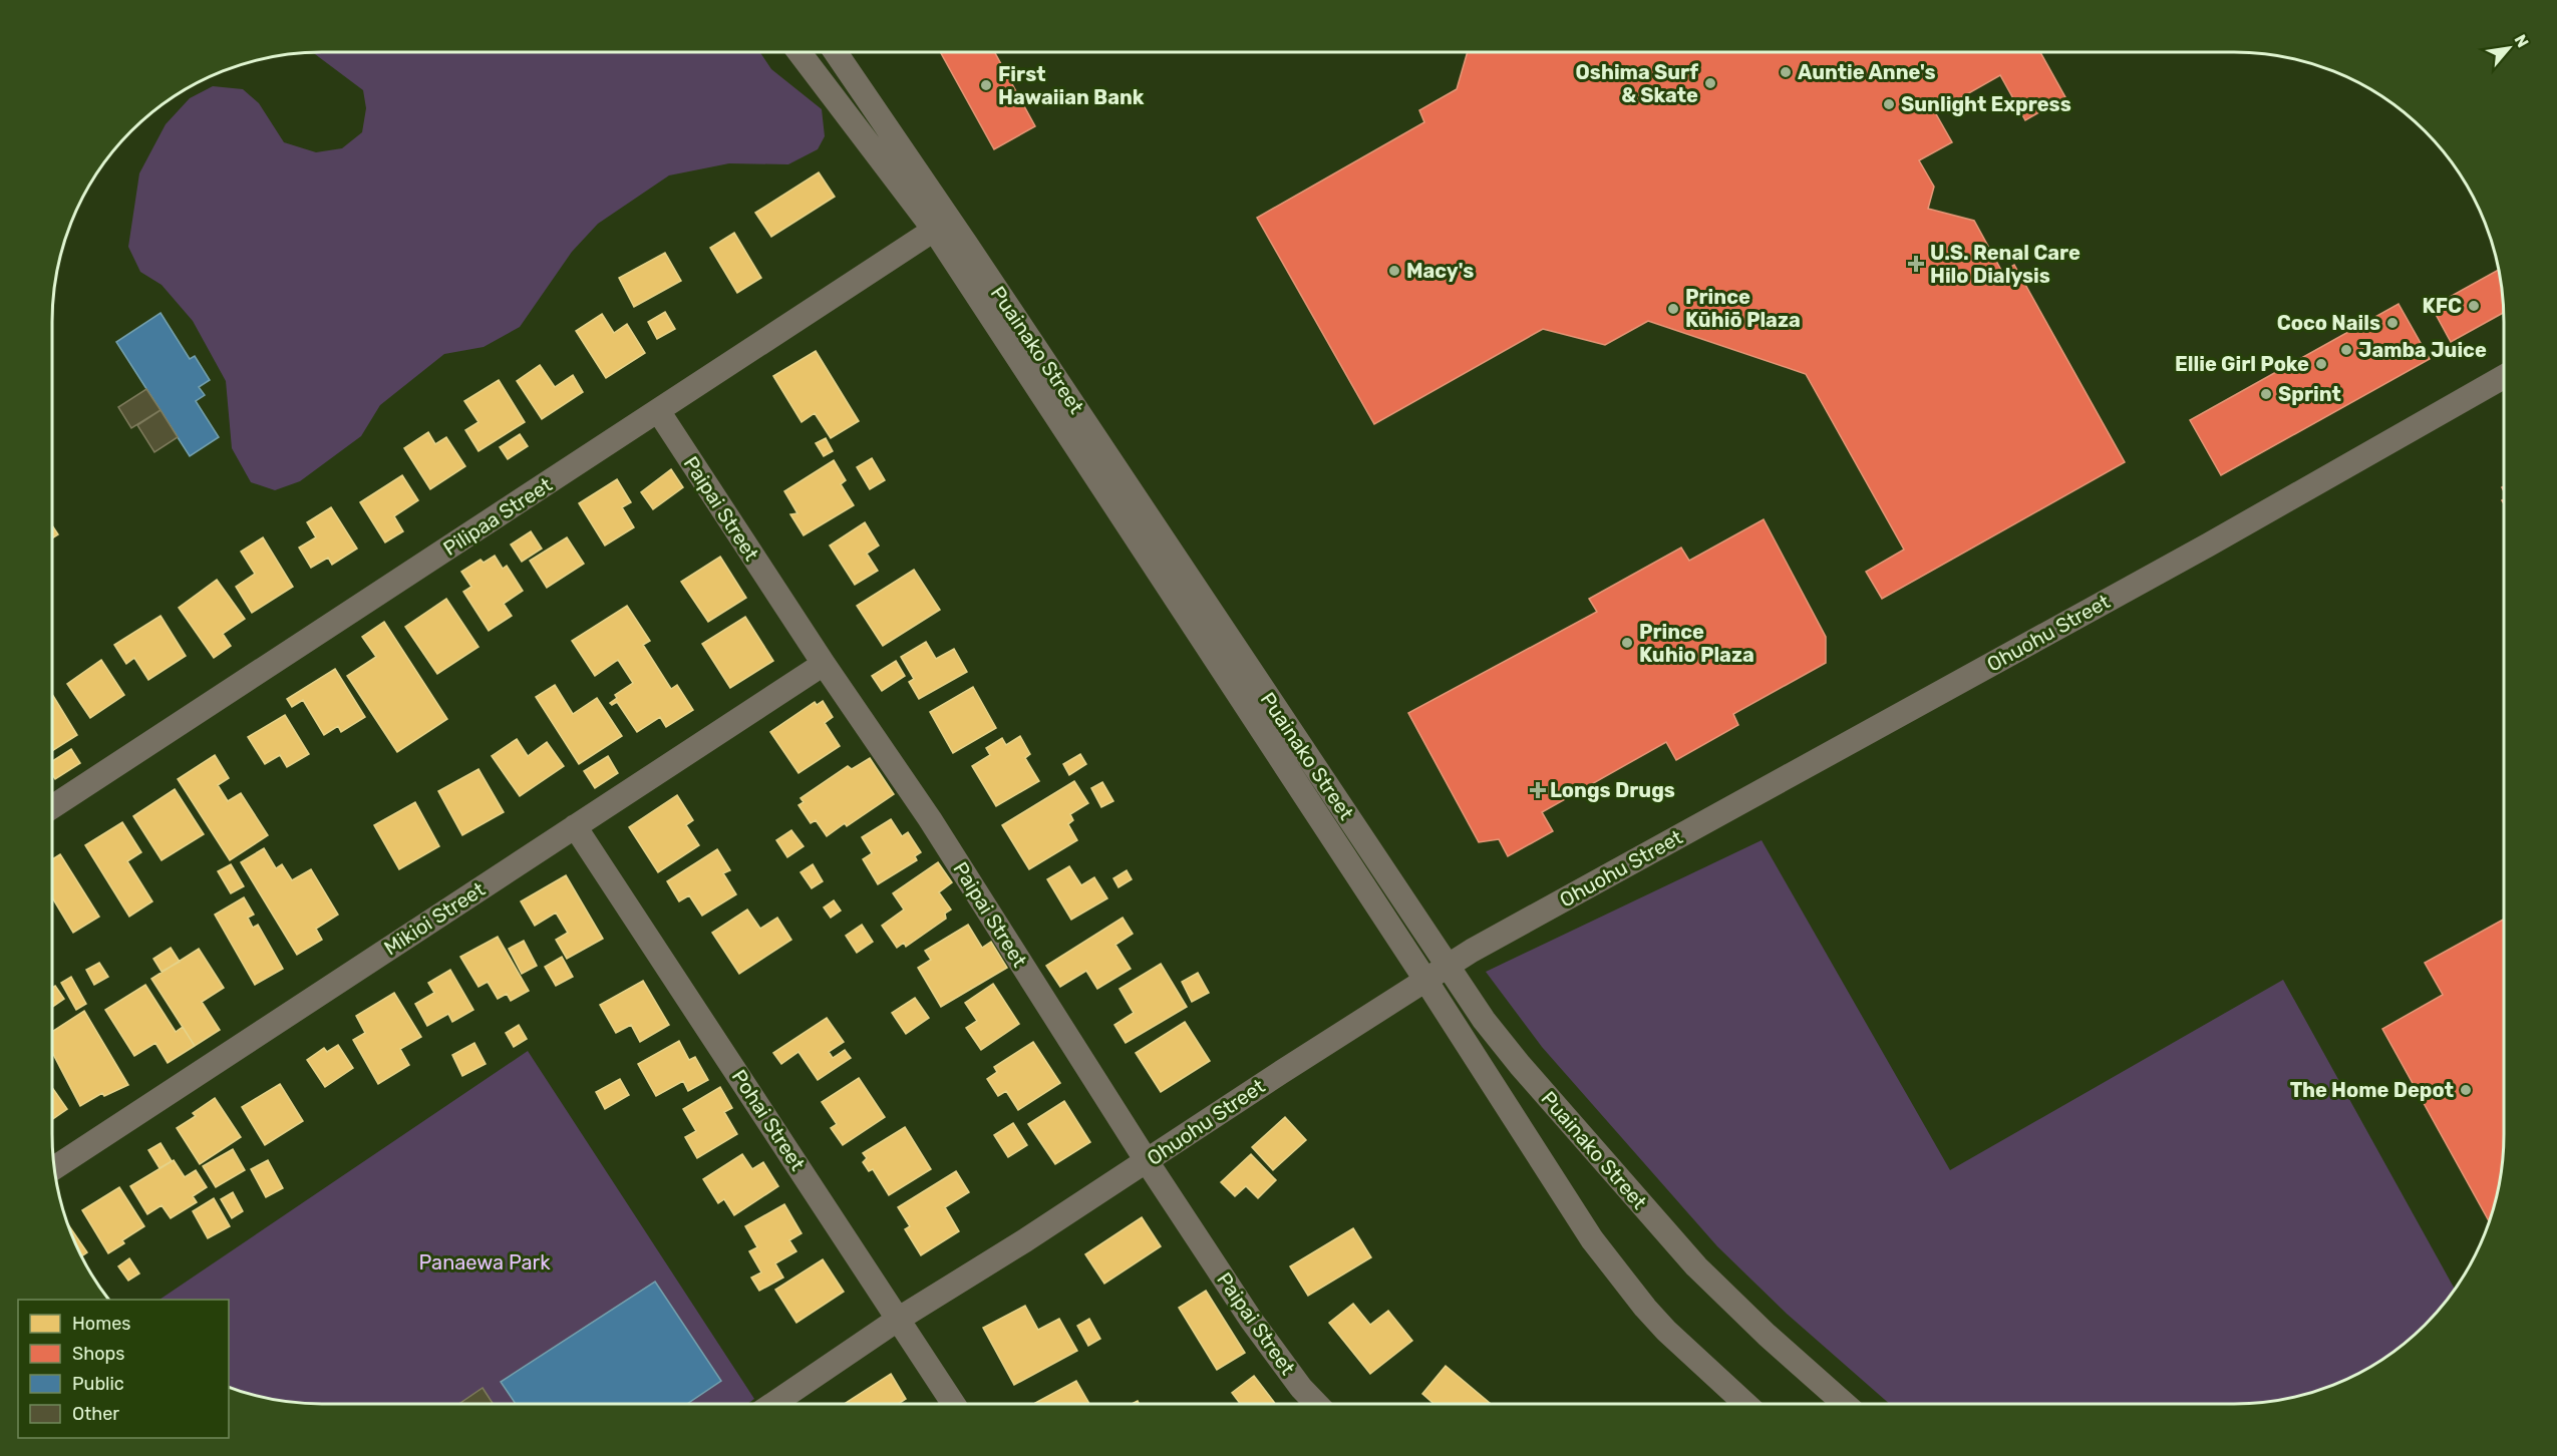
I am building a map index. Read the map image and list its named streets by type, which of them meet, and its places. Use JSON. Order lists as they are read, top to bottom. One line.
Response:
{"streets":{"street":["Puainako Street","Paipai Street","Pilipaa Street","Ohuohu Street","Mikioi Street","Pohai Street"]},"crossings":[["Puainako Street","Pilipaa Street"],["Puainako Street","Ohuohu Street"],["Paipai Street","Pilipaa Street"],["Paipai Street","Ohuohu Street"],["Paipai Street","Mikioi Street"],["Ohuohu Street","Pohai Street"],["Mikioi Street","Pohai Street"]],"parks":["Panaewa Park"],"places":{"other":["Auntie Anne's","Oshima Surf & Skate","First Hawaiian Bank","Sunlight Express","Macy's","KFC","Prince Kūhiō Plaza","Coco Nails","Jamba Juice","Ellie Girl Poke","Sprint","Prince Kuhio Plaza","The Home Depot"],"health":["U.S. Renal Care Hilo Dialysis","Longs Drugs"]},"legend":["Homes","Shops","Public","Other"],"north":"top right"}
